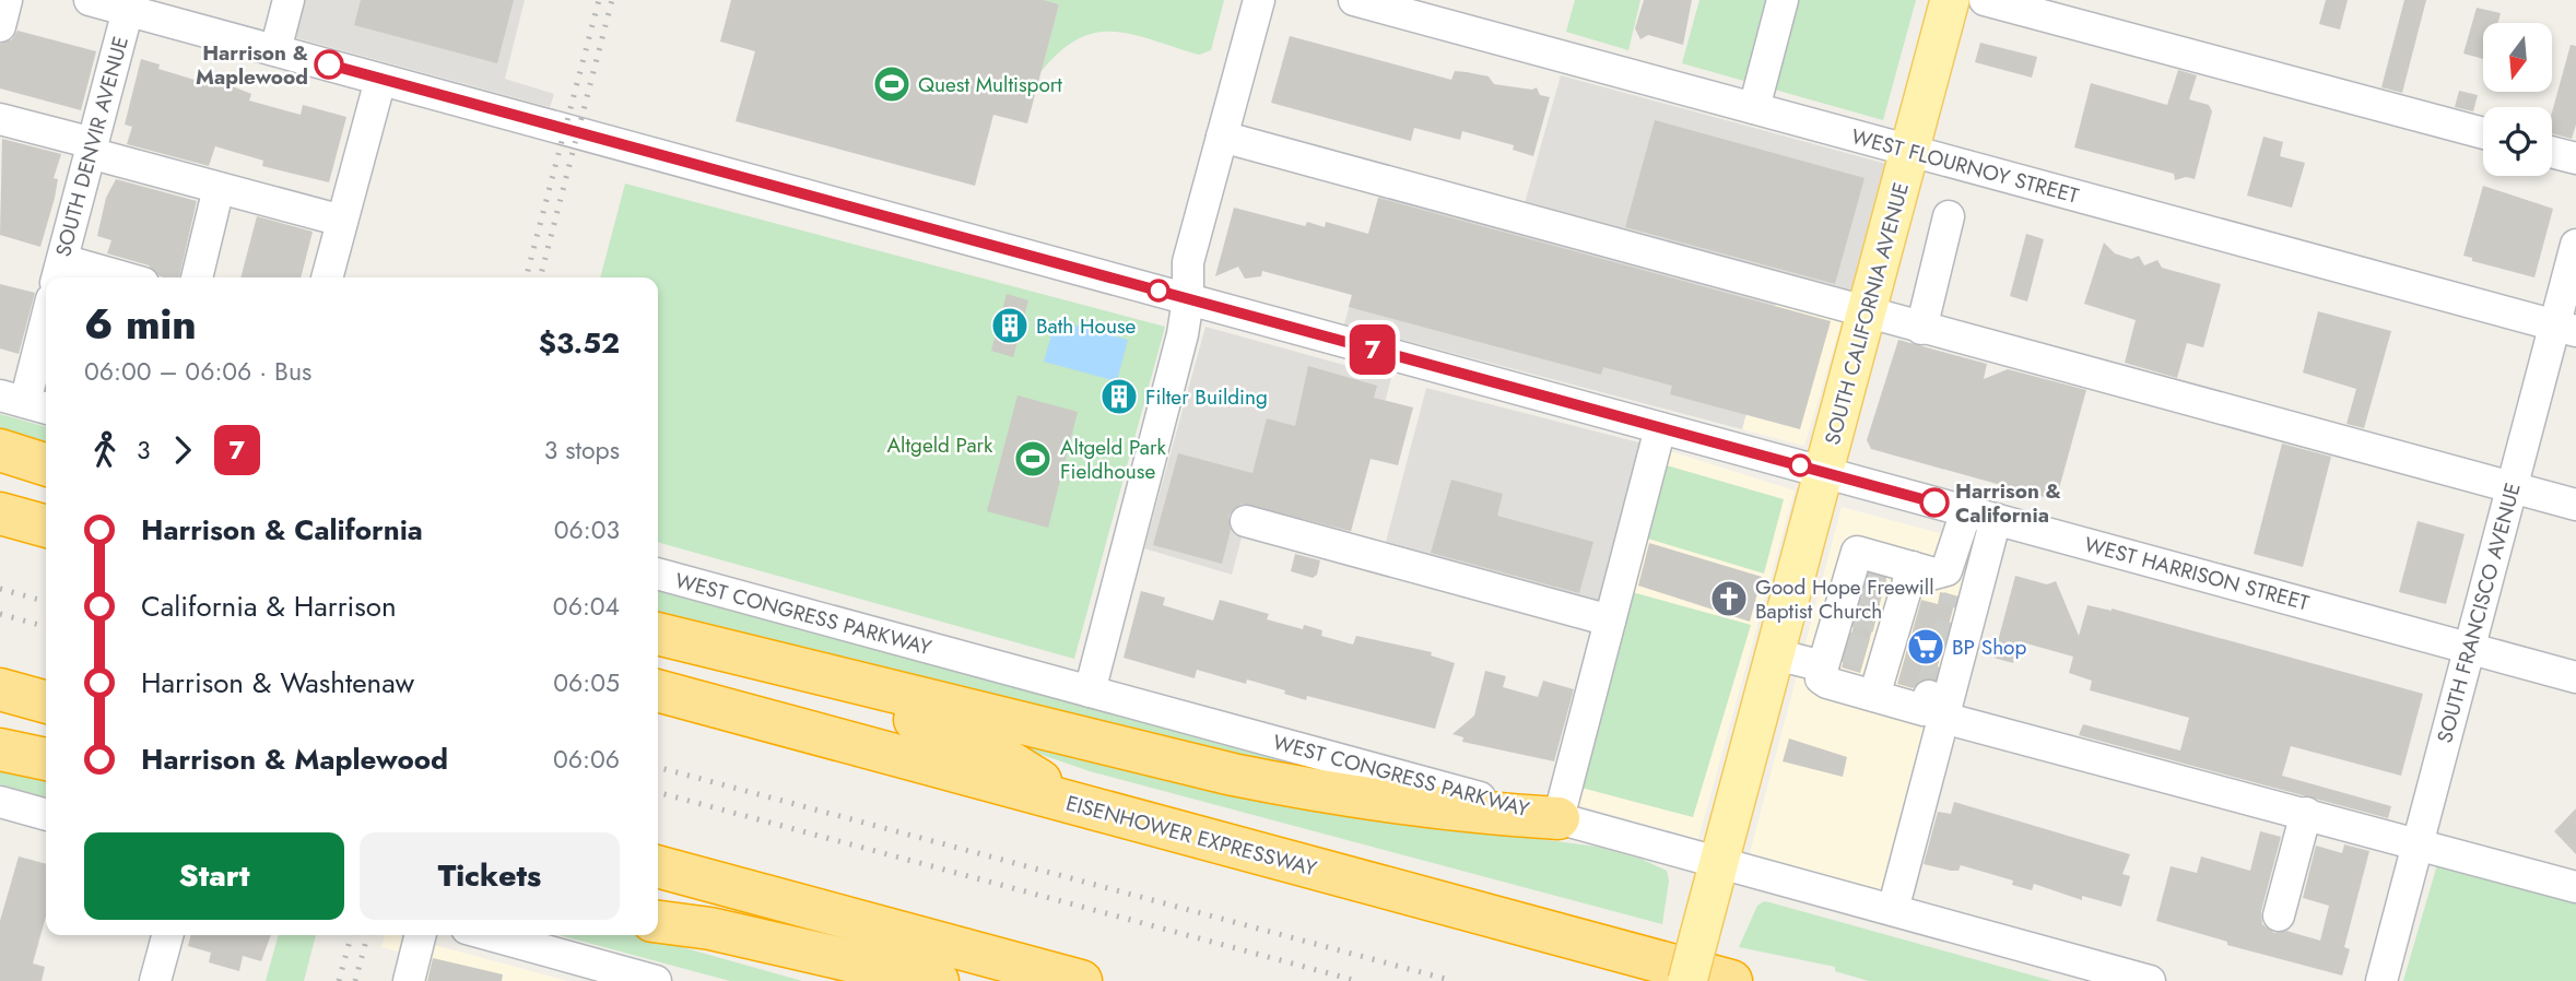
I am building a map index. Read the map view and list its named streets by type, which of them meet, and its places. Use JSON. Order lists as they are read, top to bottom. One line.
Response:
{"streets":{"highway":["EISENHOWER EXPRESSWAY"],"main road":["SOUTH CALIFORNIA AVENUE"],"street":["SOUTH DENVIR AVENUE","WEST FLOURNOY STREET","WEST HARRISON STREET","SOUTH FRANCISCO AVENUE","WEST CONGRESS PARKWAY"]},"crossings":[["SOUTH DENVIR AVENUE","WEST HARRISON STREET"],["WEST FLOURNOY STREET","SOUTH CALIFORNIA AVENUE"],["WEST FLOURNOY STREET","SOUTH FRANCISCO AVENUE"],["SOUTH CALIFORNIA AVENUE","WEST HARRISON STREET"],["SOUTH CALIFORNIA AVENUE","WEST CONGRESS PARKWAY"],["WEST HARRISON STREET","SOUTH FRANCISCO AVENUE"]],"parks":["Altgeld Park"],"places":{"other":["Harrison & Maplewood","Harrison & California"],"sports":["Quest Multisport","Altgeld Park Fieldhouse"],"building":["Bath House","Filter Building"],"church":["Good Hope Freewill Baptist Church"],"supermarket":["BP Shop"]},"lines":["bus line 7"],"north":"bottom","page":{"on_map":"7","heading":["6 min","06:00 – 06:06 · Bus","$3.52"],"legs":["3","7","3 stops"],"list":[{"name":"Harrison & California","value":"06:03"},{"name":"California & Harrison","value":"06:04"},{"name":"Harrison & Washtenaw","value":"06:05"},{"name":"Harrison & Maplewood","value":"06:06"}],"buttons":["Start","Tickets"]}}
